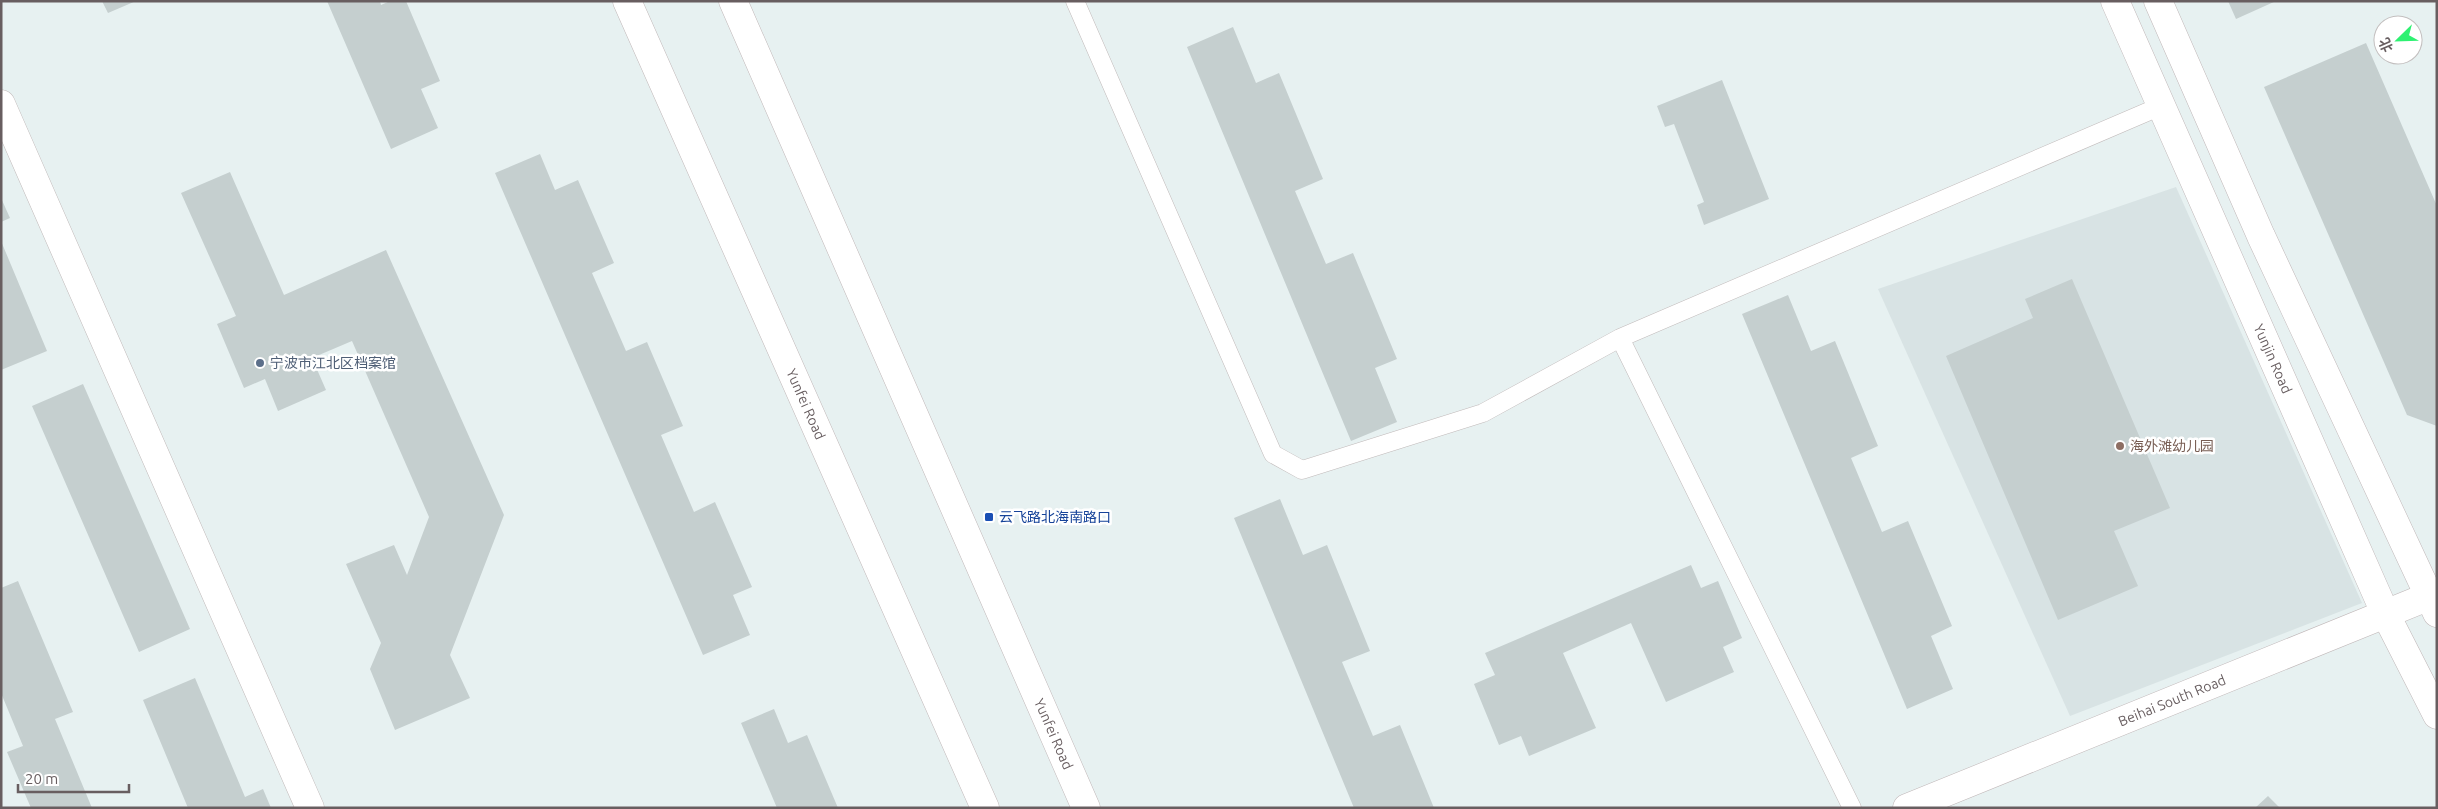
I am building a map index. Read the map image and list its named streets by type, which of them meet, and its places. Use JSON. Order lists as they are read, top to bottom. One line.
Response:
{"streets":{"street":["Yunjin Road","Yunfei Road","Beihai South Road"]},"crossings":[["Yunjin Road","Beihai South Road"]],"places":{"other":["宁波市江北区档案馆","海外滩幼儿园"],"transit":["云飞路北海南路口"]},"scale_bar":"20 m","north":"bottom left"}
